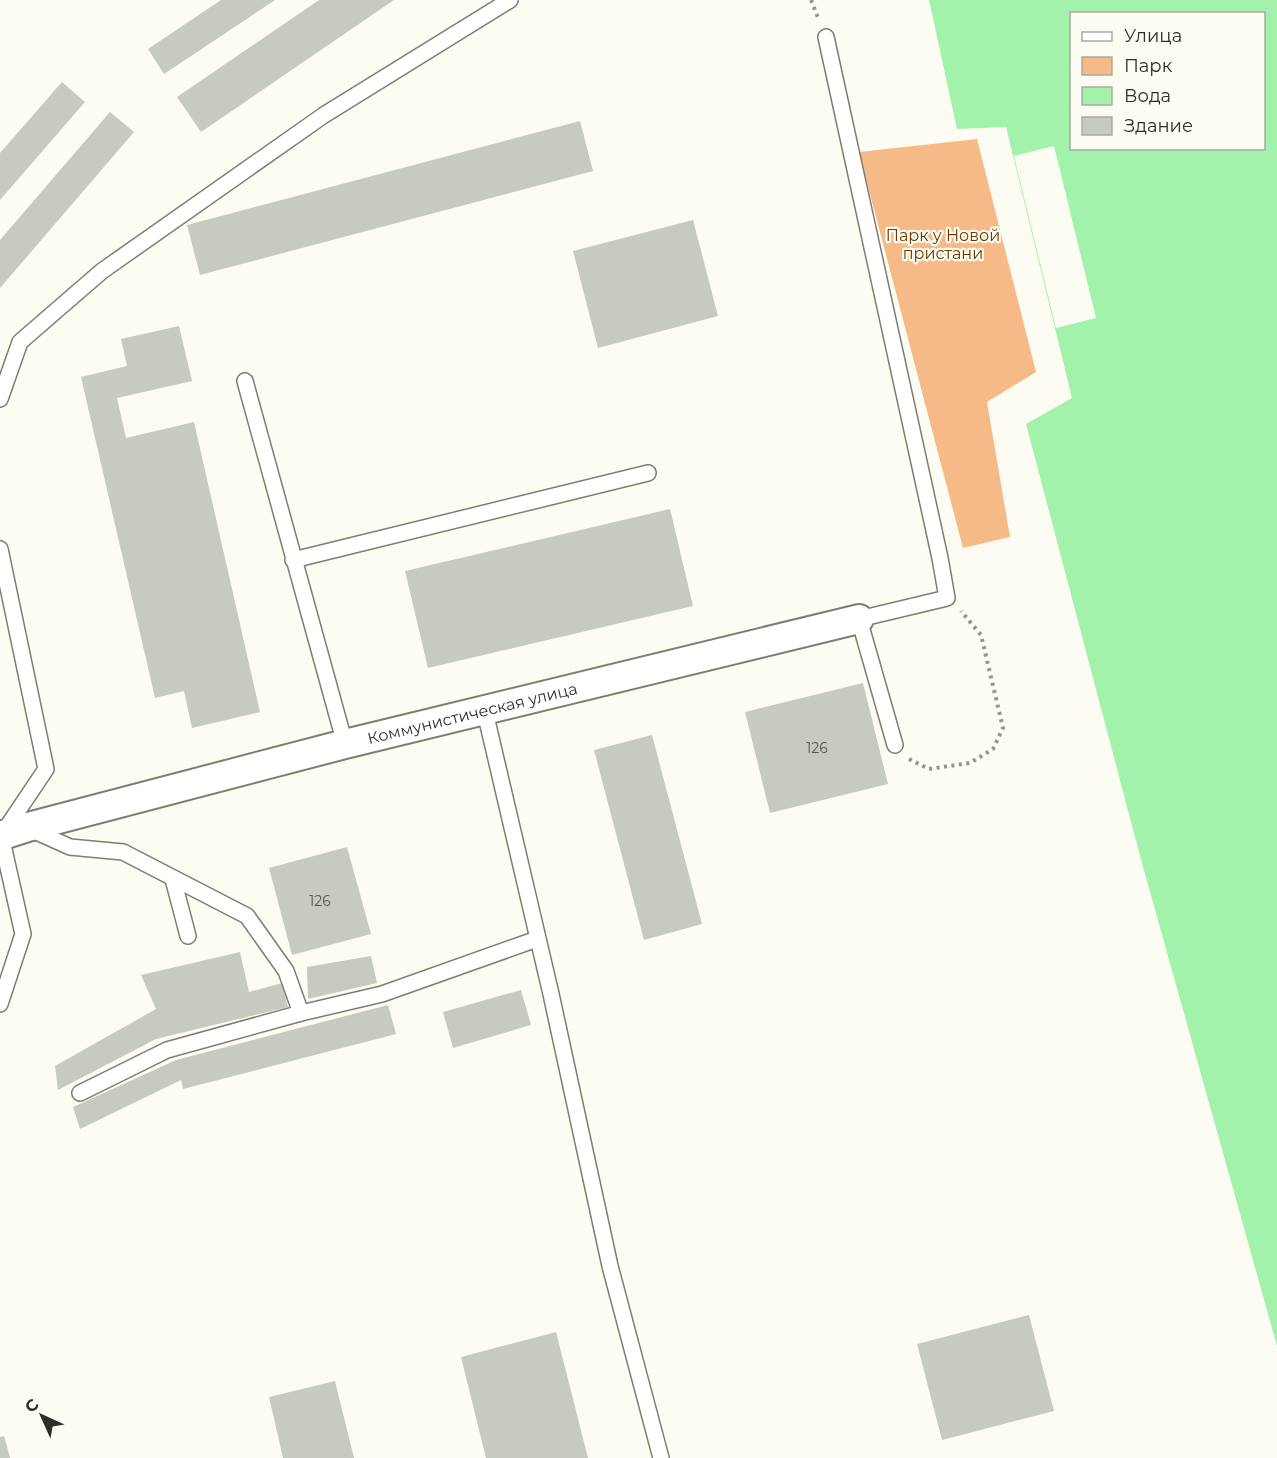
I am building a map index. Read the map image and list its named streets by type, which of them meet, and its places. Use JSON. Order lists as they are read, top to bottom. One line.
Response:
{"streets":{"street":["Коммунистическая улица"]},"parks":["Парк у Новой пристани"],"house_numbers":["126","126"],"legend":["Улица","Парк","Вода","Здание"],"north":"top left"}
